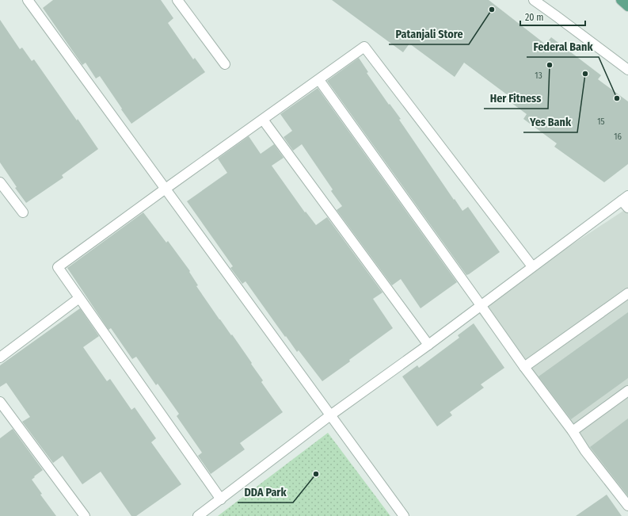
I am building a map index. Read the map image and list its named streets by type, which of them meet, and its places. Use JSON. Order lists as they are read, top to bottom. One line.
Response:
{"places":["Patanjali Store","Her Fitness","Yes Bank","Federal Bank","DDA Park"],"house_numbers":["13","15","16"],"scale_bar":"20 m"}
